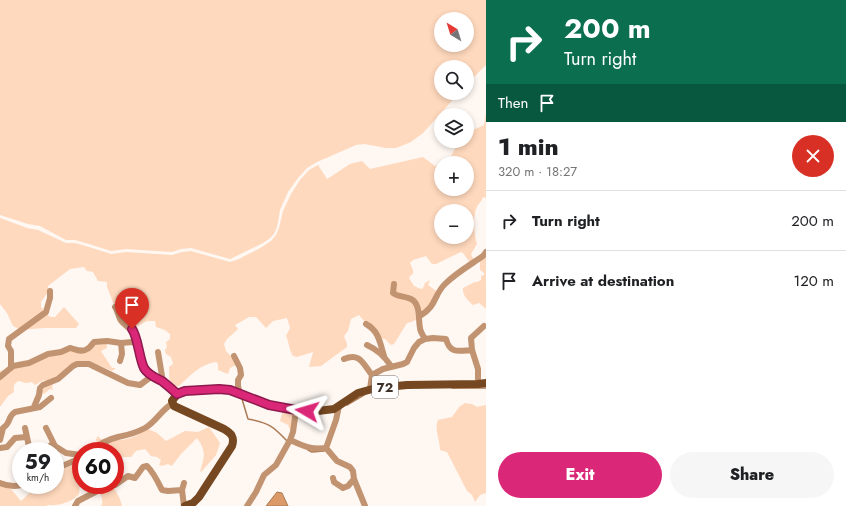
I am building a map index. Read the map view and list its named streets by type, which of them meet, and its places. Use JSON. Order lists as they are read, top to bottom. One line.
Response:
{"streets":{"main road":["72"]},"north":"top left","page":{"turn":["200 m","Turn right"],"map_buttons":["+","−"],"then":"Then","heading":["1 min","320 m · 18:27"],"list":[{"name":"Turn right","value":"200 m"},{"name":"Arrive at destination","value":"120 m"}],"speed":"59 km/h","limit":"60","buttons":["Exit","Share"]}}
